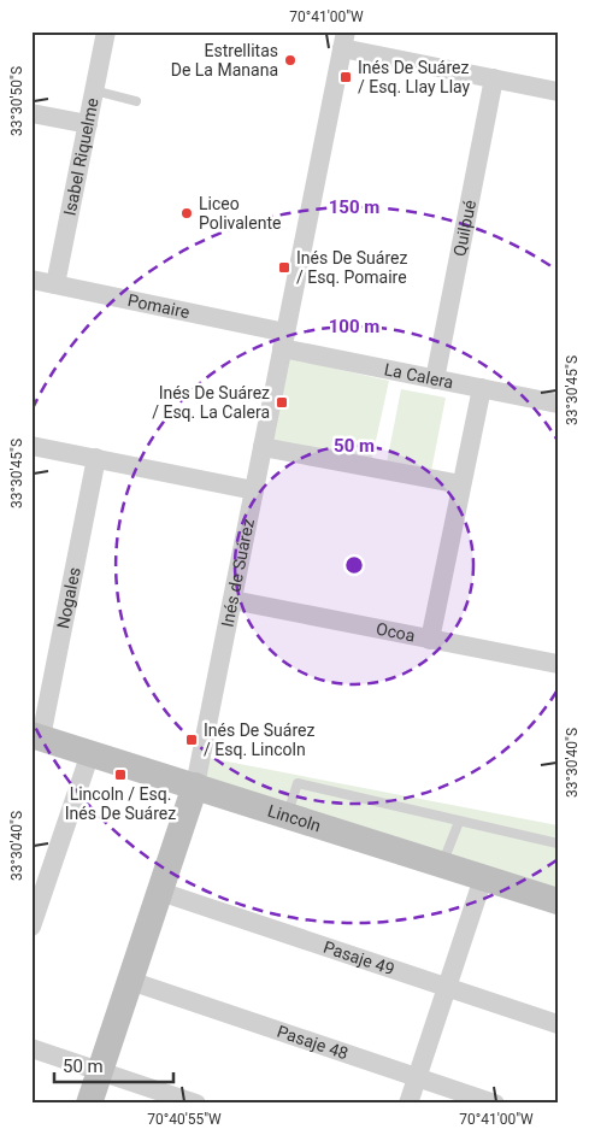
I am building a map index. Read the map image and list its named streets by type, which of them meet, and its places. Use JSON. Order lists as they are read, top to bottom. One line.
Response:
{"streets":{"street":["Isabel Riquelme","Quilpué","Pomaire","La Calera","Inés de Suárez","Nogales","Ocoa","Lincoln","Pasaje 49","Pasaje 48"]},"crossings":[["Isabel Riquelme","Pomaire"],["Quilpué","La Calera"],["Pomaire","La Calera"],["Pomaire","Inés de Suárez"],["La Calera","Inés de Suárez"],["Inés de Suárez","Ocoa"],["Inés de Suárez","Lincoln"],["Inés de Suárez","Pasaje 49"],["Inés de Suárez","Pasaje 48"],["Nogales","Lincoln"]],"places":{"other":["Estrellitas De La Manana","Liceo Polivalente"],"transit":["Inés De Suárez / Esq. Llay Llay","Inés De Suárez / Esq. Pomaire","Inés De Suárez / Esq. La Calera","Inés De Suárez / Esq. Lincoln","Lincoln / Esq. Inés De Suárez"]},"scale_bar":"50 m","coordinates":["70°41'00\"W","33°30'50\"S","33°30'45\"S","33°30'40\"S","70°40'55\"W"],"rings":["150 m","100 m","50 m"]}
